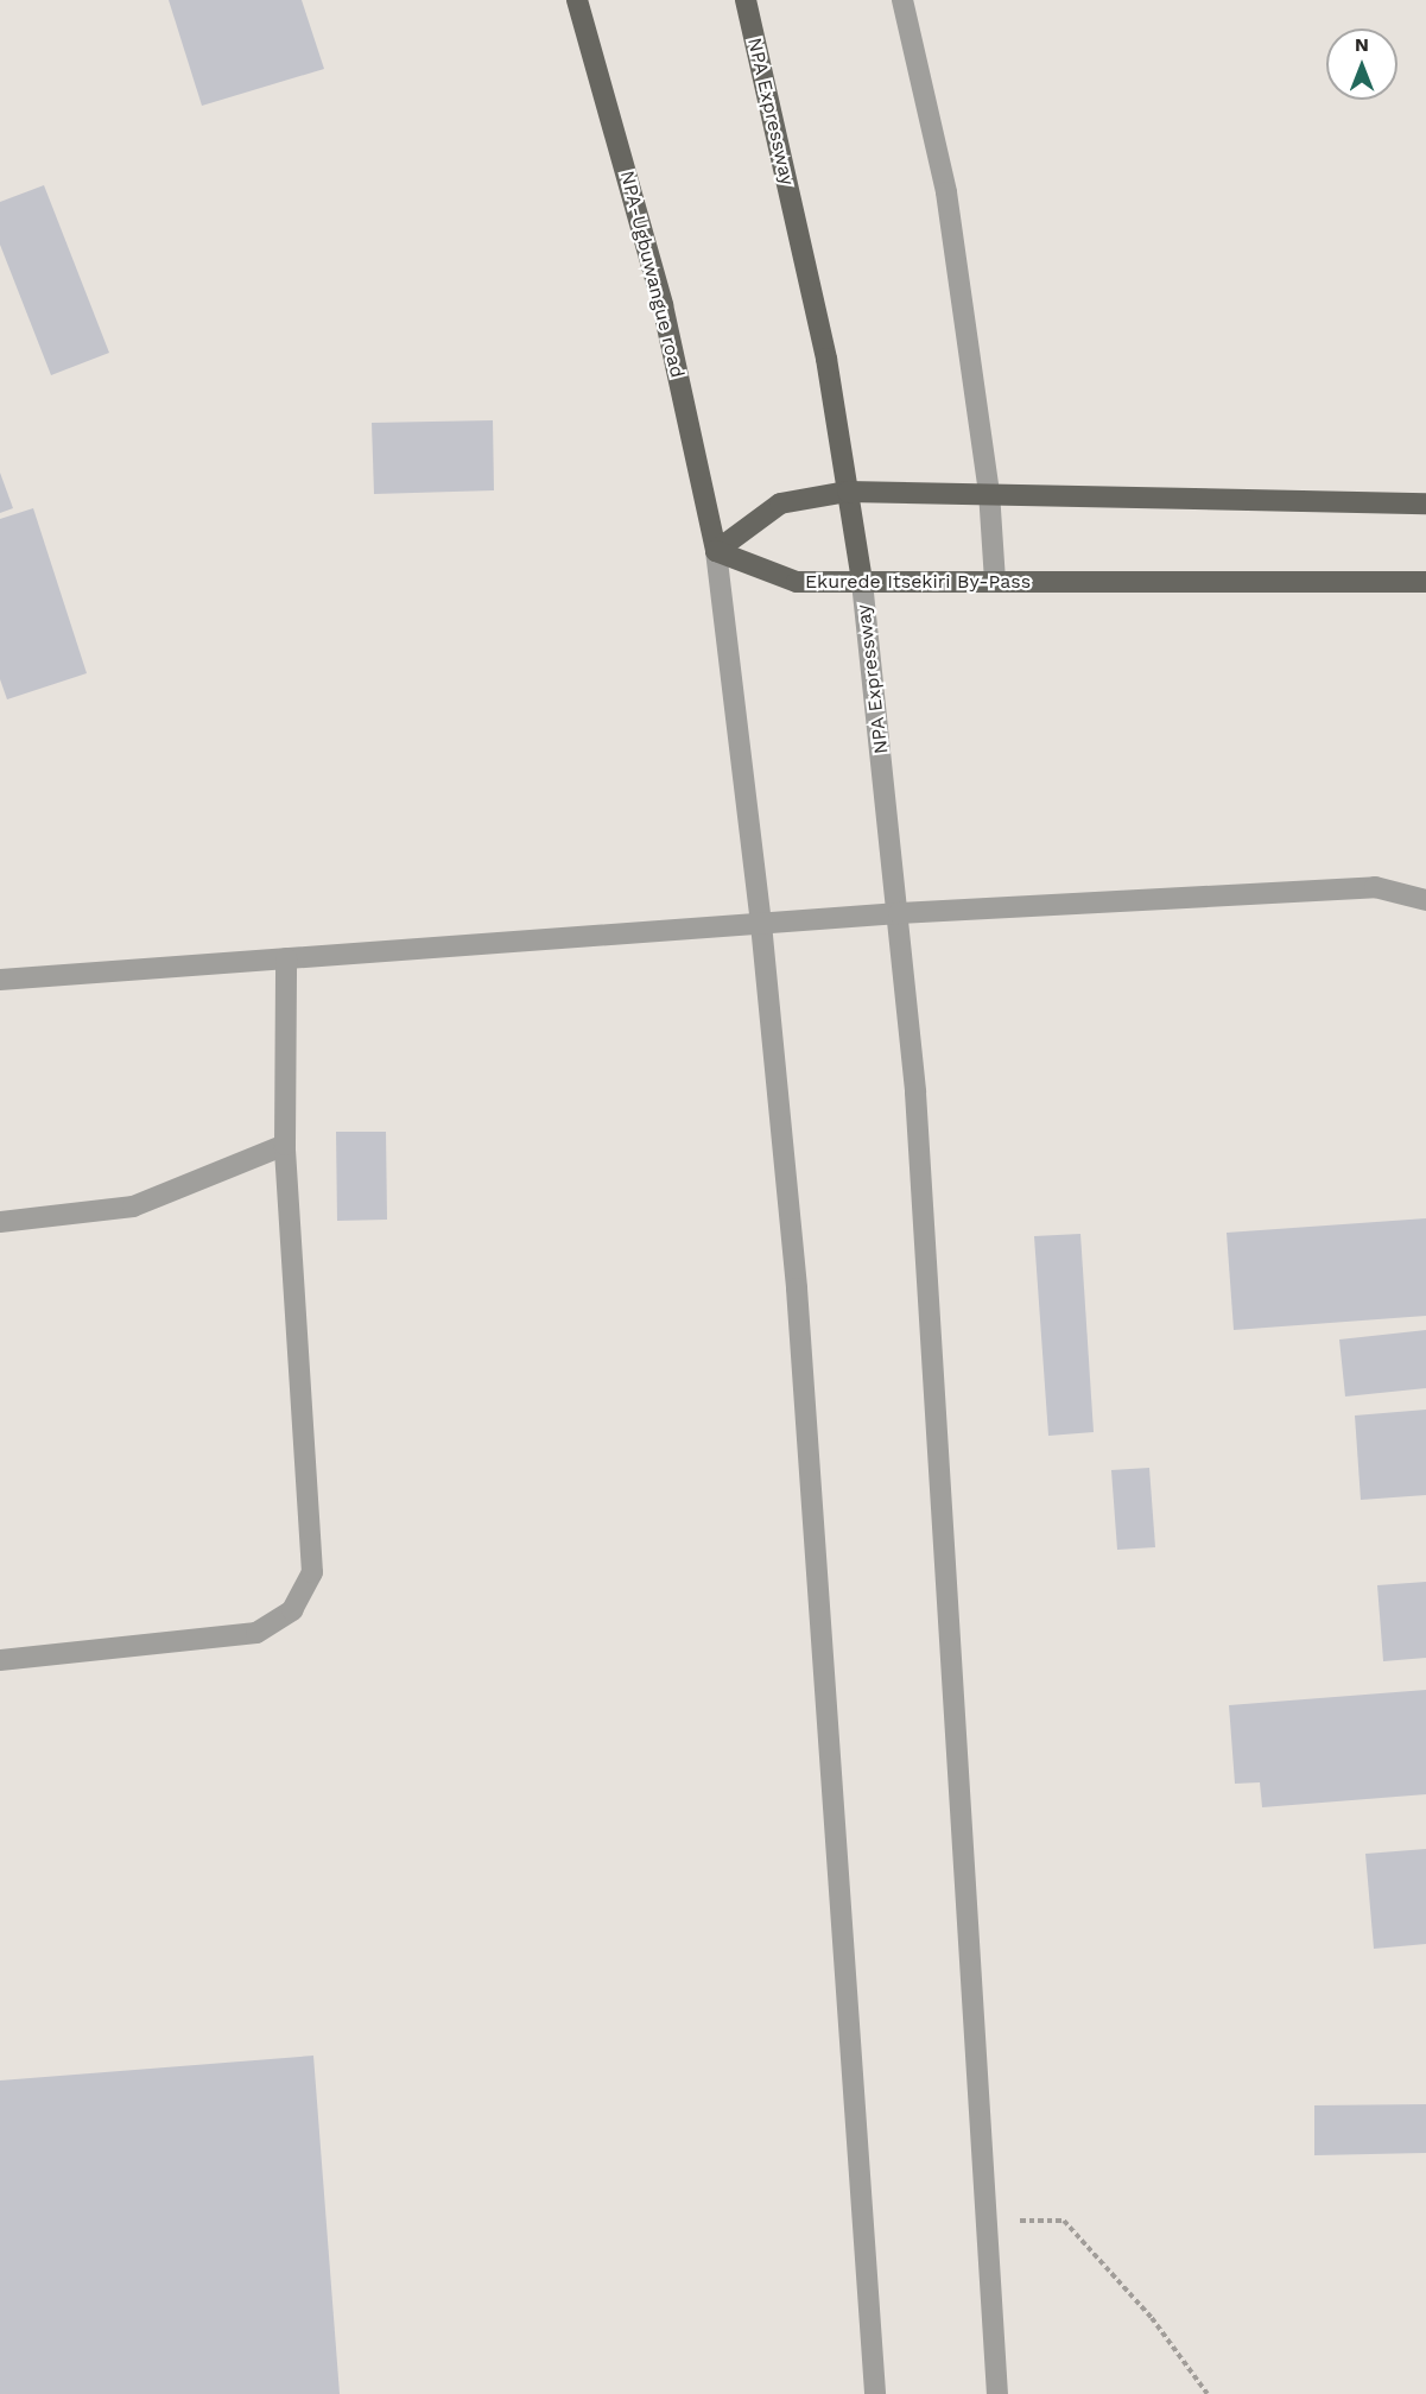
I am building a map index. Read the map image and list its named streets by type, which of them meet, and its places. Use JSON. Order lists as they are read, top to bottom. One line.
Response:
{"streets":{"main road":["NPA Expressway","NPA-Ugbuwangue road","Ekurede Itsekiri By-Pass"]},"crossings":[["NPA Expressway","Ekurede Itsekiri By-Pass"],["NPA-Ugbuwangue road","Ekurede Itsekiri By-Pass"]],"north":"top"}
